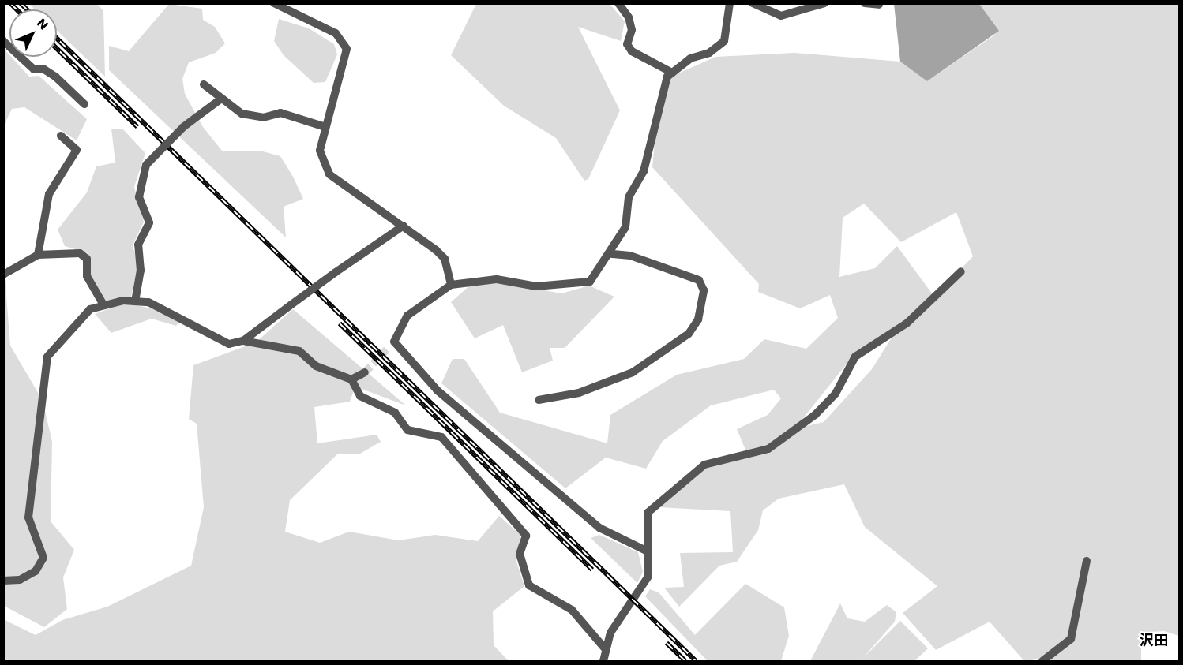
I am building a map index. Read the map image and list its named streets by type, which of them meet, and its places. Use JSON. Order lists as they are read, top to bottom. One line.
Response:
{"districts":["沢田"],"north":"top right"}
